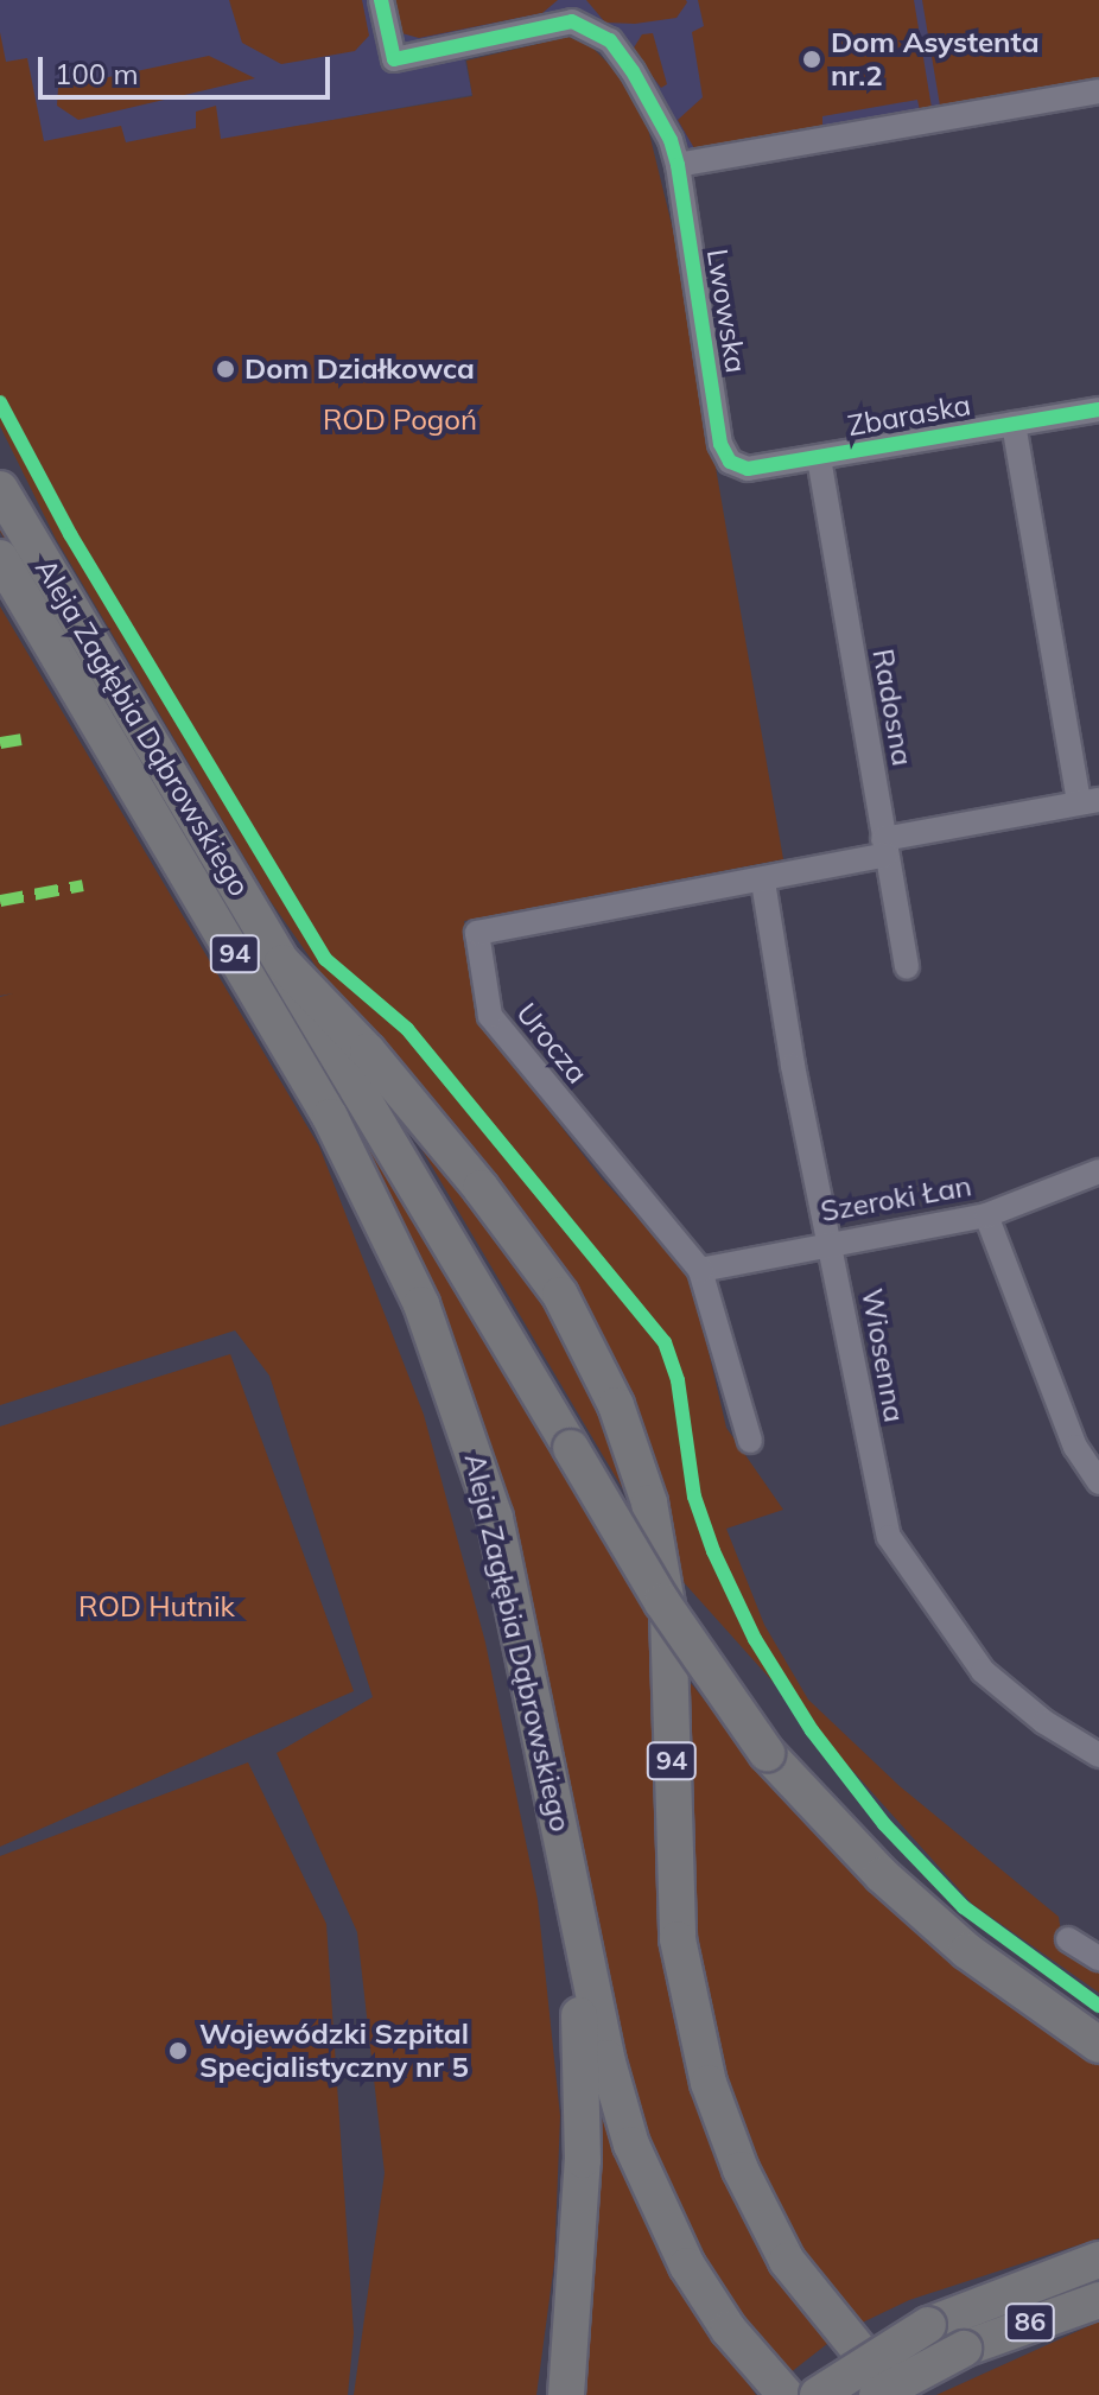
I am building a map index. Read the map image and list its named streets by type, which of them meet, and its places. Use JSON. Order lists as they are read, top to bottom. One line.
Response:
{"streets":{"main road":["Aleja Zagłębia Dąbrowskiego","94","86"],"street":["Lwowska","Zbaraska","Radosna","Urocza","Szeroki Łan","Wiosenna"]},"crossings":[["Lwowska","Zbaraska"],["Zbaraska","Radosna"],["Radosna","Urocza"],["Aleja Zagłębia Dąbrowskiego","94"],["Urocza","Szeroki Łan"],["Urocza","Wiosenna"],["Szeroki Łan","Wiosenna"]],"parks":["ROD Pogoń","ROD Hutnik"],"places":["Dom Asystenta nr.2","Dom Działkowca","Wojewódzki Szpital Specjalistyczny nr 5"],"scale_bar":"100 m"}
